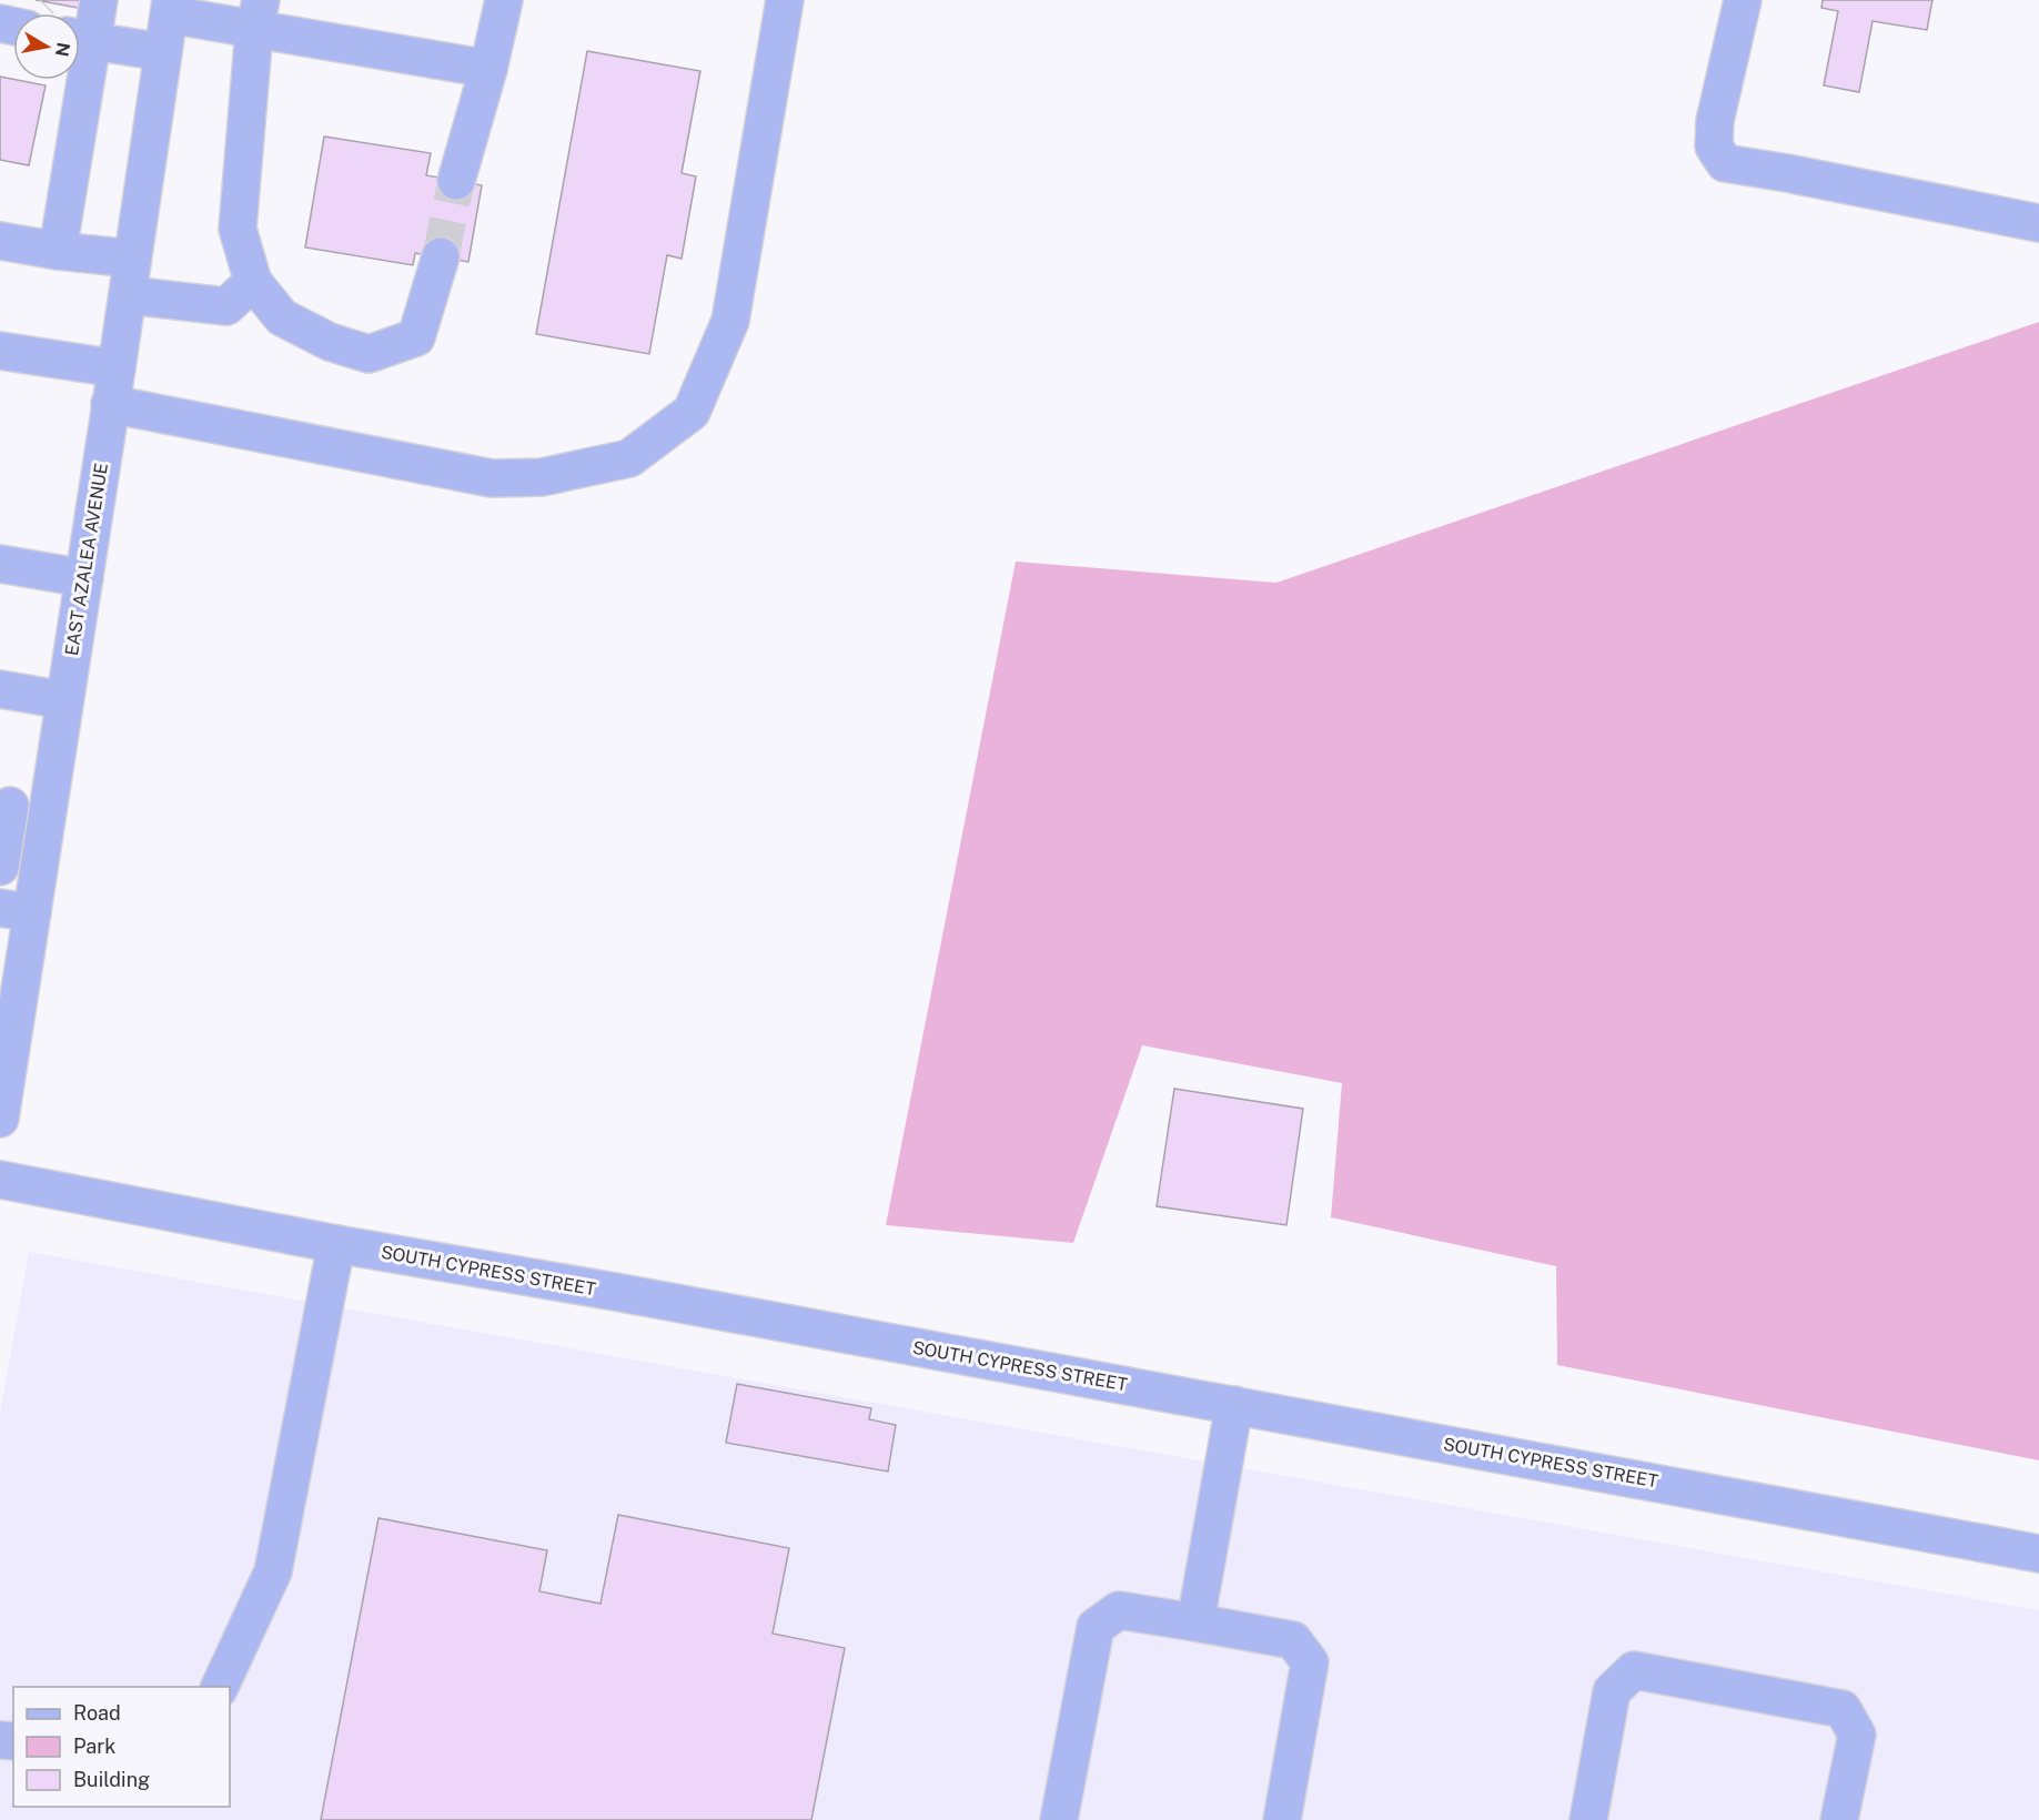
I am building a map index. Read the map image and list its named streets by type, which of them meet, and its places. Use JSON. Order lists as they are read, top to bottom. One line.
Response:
{"streets":{"street":["EAST AZALEA AVENUE","SOUTH CYPRESS STREET"]},"legend":["Road","Park","Building"],"north":"right"}
